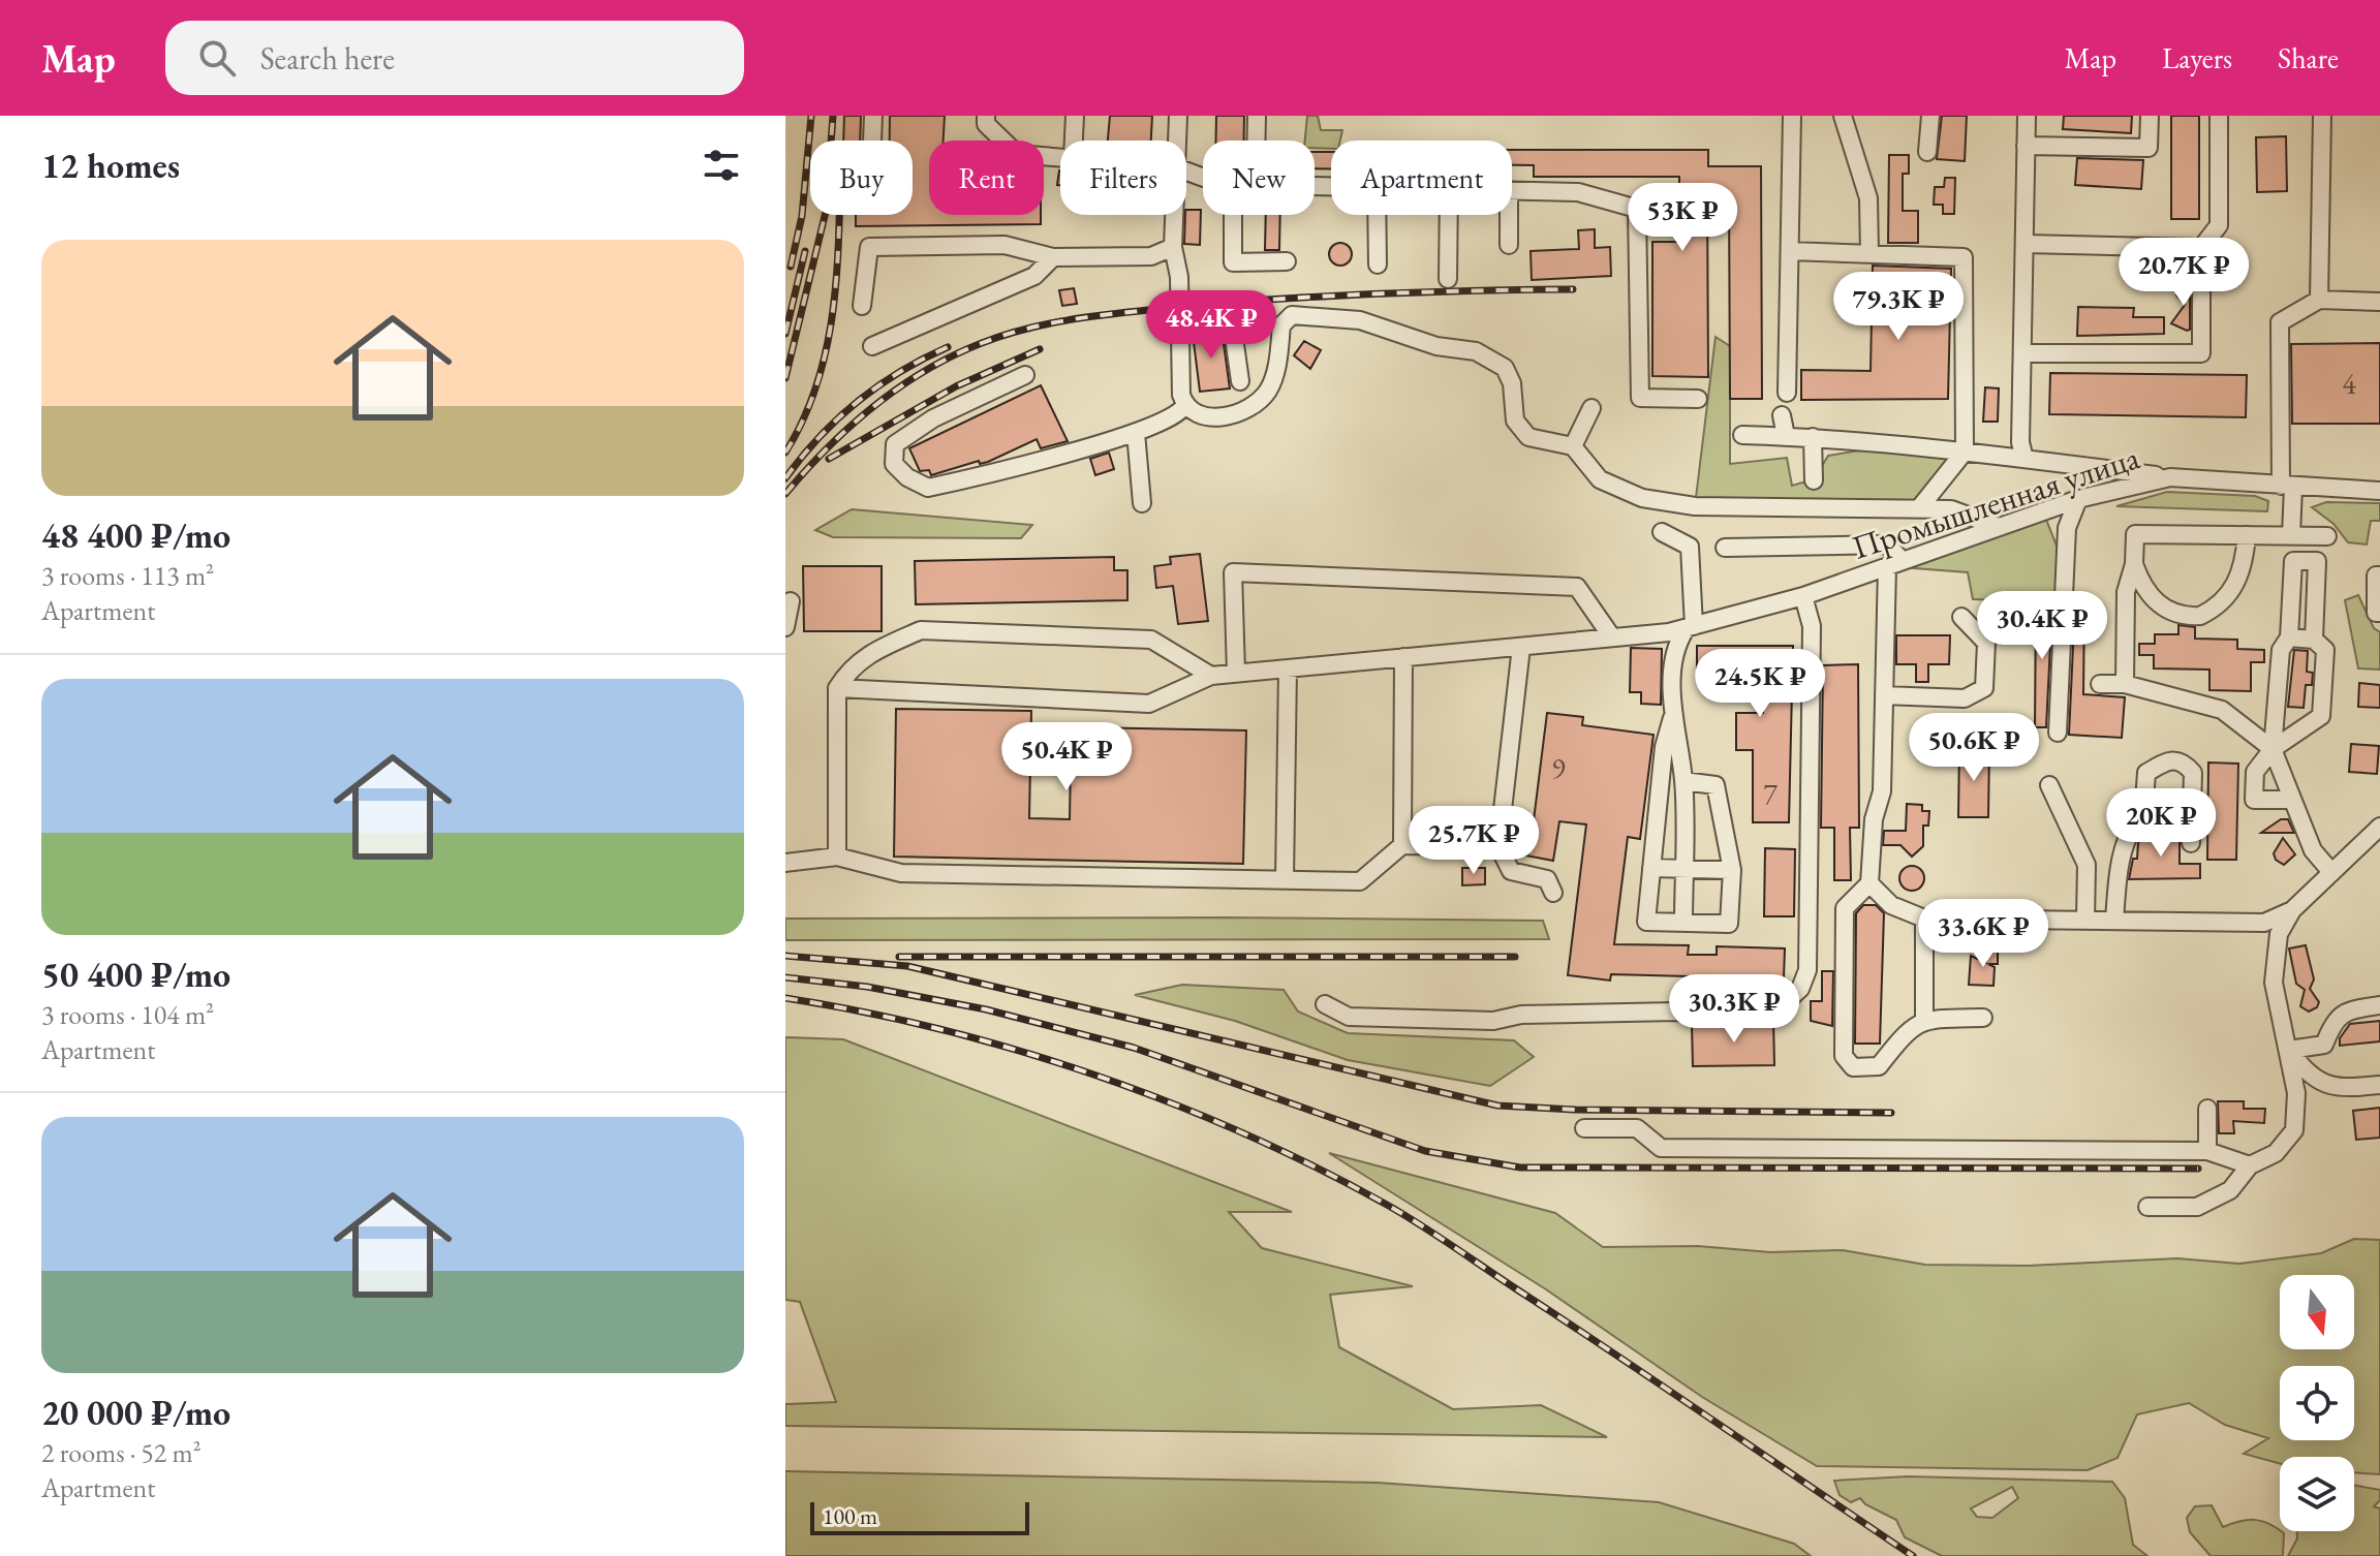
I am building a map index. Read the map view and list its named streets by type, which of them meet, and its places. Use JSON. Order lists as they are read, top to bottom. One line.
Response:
{"streets":{"street":["Промышленная улица"]},"house_numbers":["4","9","7"],"scale_bar":"100 m","north":"bottom","page":{"header":"Map","search":"Search here","nav":["Map","Layers","Share"],"heading":"12 homes","chip":["Buy","Rent","Filters","New","Apartment"],"price":["53K ₽","20.7K ₽","79.3K ₽","48.4K ₽","30.4K ₽","24.5K ₽","50.6K ₽","50.4K ₽","20K ₽","25.7K ₽","33.6K ₽","30.3K ₽"],"list":[{"name":"48 400 ₽/mo","note":"3 rooms · 113 m² · Apartment"},{"name":"50 400 ₽/mo","note":"3 rooms · 104 m² · Apartment"},{"name":"20 000 ₽/mo","note":"2 rooms · 52 m² · Apartment"}],"scale":"100 m"}}
